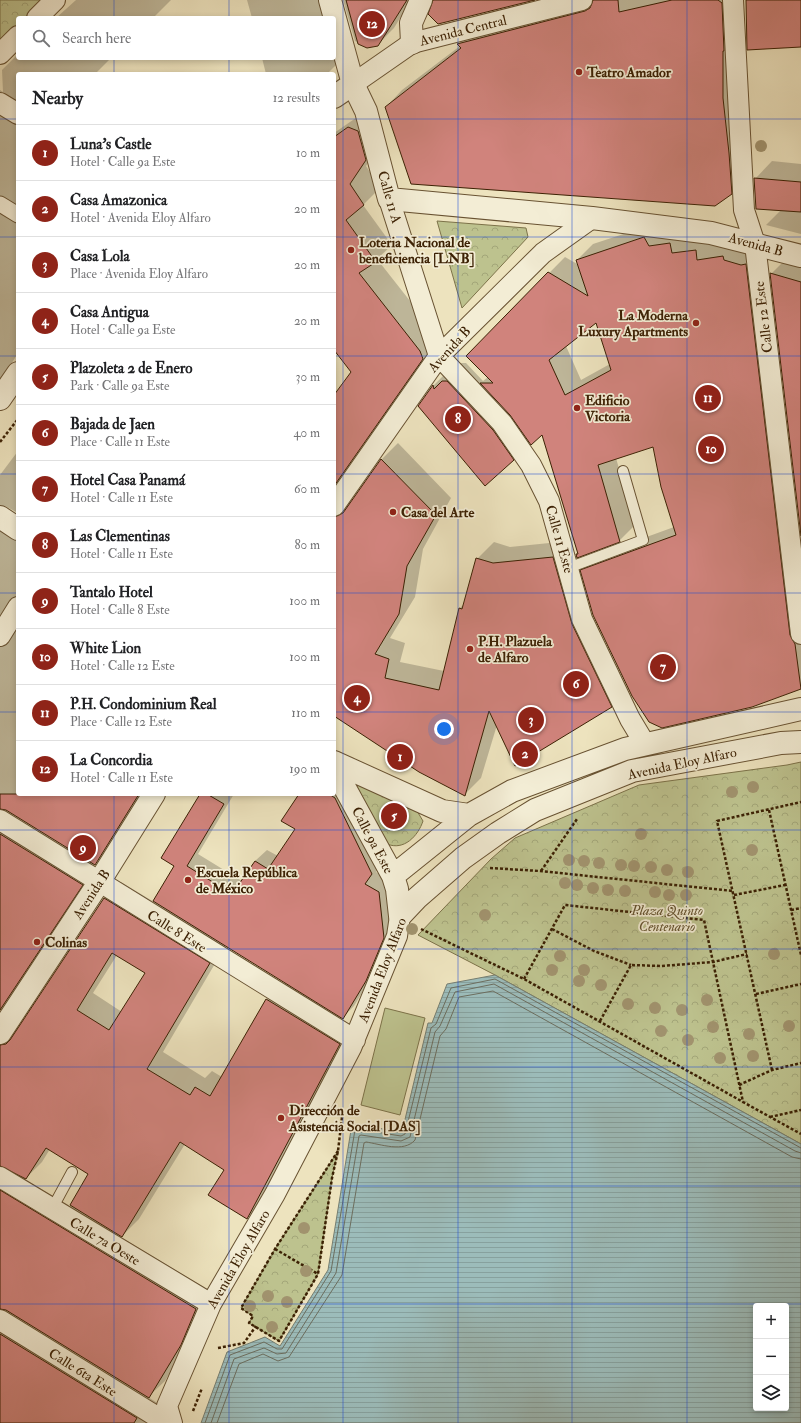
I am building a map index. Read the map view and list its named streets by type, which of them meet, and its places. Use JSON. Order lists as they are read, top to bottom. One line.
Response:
{"streets":{"street":["Avenida Central","Calle 11 A","Avenida B","Calle 12 Este","Calle 11 Este","Avenida Eloy Alfaro","Calle 9a Este","Calle 8 Este","Calle 7a Oeste","Calle 6ta Este"]},"crossings":[["Avenida Central","Calle 11 A"],["Calle 11 A","Avenida B"],["Calle 11 A","Calle 11 Este"],["Avenida B","Calle 12 Este"],["Avenida B","Calle 11 Este"],["Avenida B","Calle 8 Este"],["Calle 11 Este","Avenida Eloy Alfaro"],["Avenida Eloy Alfaro","Calle 9a Este"],["Avenida Eloy Alfaro","Calle 8 Este"],["Avenida Eloy Alfaro","Calle 7a Oeste"]],"parks":["Plaza Quinto Centenario"],"places":["Teatro Amador","Loteria Nacional de beneficiencia [LNB]","La Moderna Luxury Apartments","Edificio Victoria","Casa del Arte","P.H. Plazuela de Alfaro","Escuela República de México","Colinas","Dirección de Asistencia Social [DAS]"],"page":{"pins":["12","11","8","10","7","6","4","3","2","1","5","9"],"search":"Search here","heading":["Nearby","12 results"],"list":[{"mark":"1","name":"Luna's Castle","note":"Hotel · Calle 9a Este","value":"10 m"},{"mark":"2","name":"Casa Amazonica","note":"Hotel · Avenida Eloy Alfaro","value":"20 m"},{"mark":"3","name":"Casa Lola","note":"Place · Avenida Eloy Alfaro","value":"20 m"},{"mark":"4","name":"Casa Antigua","note":"Hotel · Calle 9a Este","value":"20 m"},{"mark":"5","name":"Plazoleta 2 de Enero","note":"Park · Calle 9a Este","value":"30 m"},{"mark":"6","name":"Bajada de Jaen","note":"Place · Calle 11 Este","value":"40 m"},{"mark":"7","name":"Hotel Casa Panamá","note":"Hotel · Calle 11 Este","value":"60 m"},{"mark":"8","name":"Las Clementinas","note":"Hotel · Calle 11 Este","value":"80 m"},{"mark":"9","name":"Tantalo Hotel","note":"Hotel · Calle 8 Este","value":"100 m"},{"mark":"10","name":"White Lion","note":"Hotel · Calle 12 Este","value":"100 m"},{"mark":"11","name":"P.H. Condominium Real","note":"Place · Calle 12 Este","value":"110 m"},{"mark":"12","name":"La Concordia","note":"Hotel · Calle 11 Este","value":"190 m"}],"map_buttons":["+","−"]}}
